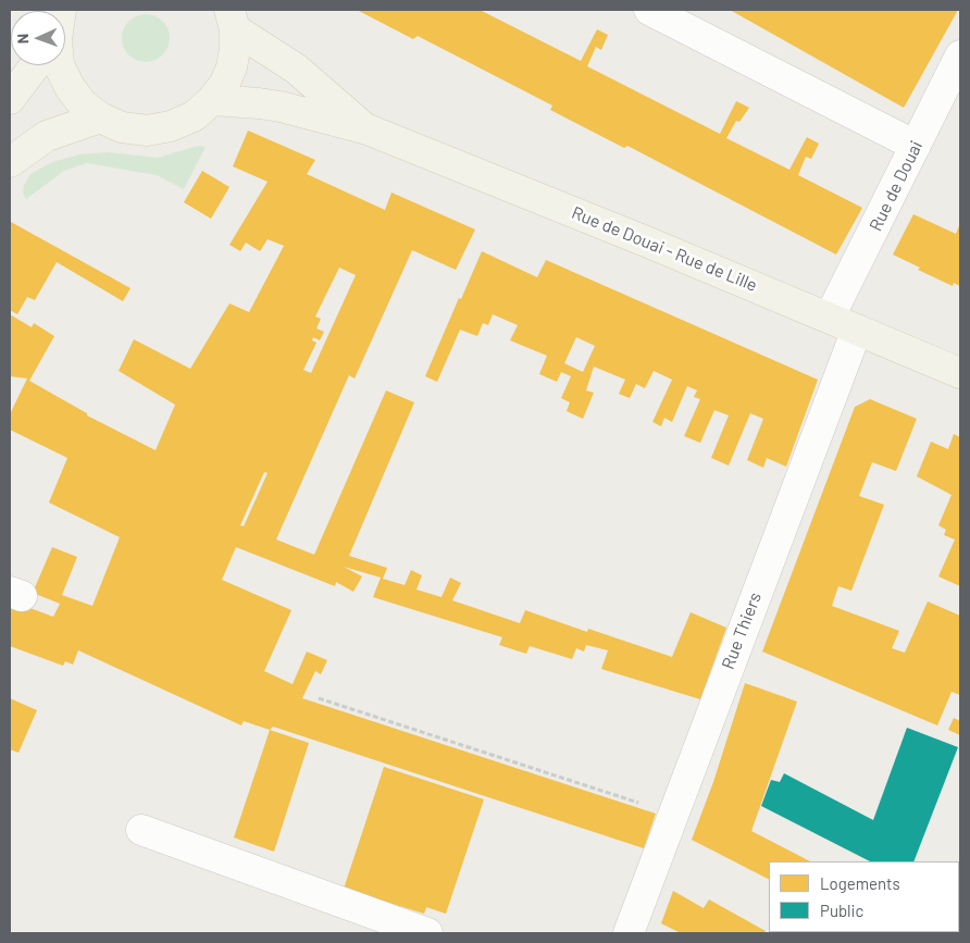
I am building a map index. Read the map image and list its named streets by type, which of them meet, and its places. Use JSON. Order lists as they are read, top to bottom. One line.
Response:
{"streets":{"main road":["Rue de Douai - Rue de Lille"],"lane":["Rue de Douai","Rue Thiers"]},"crossings":[["Rue de Douai","Rue de Douai - Rue de Lille"],["Rue de Douai - Rue de Lille","Rue Thiers"]],"legend":["Logements","Public"],"north":"left"}
